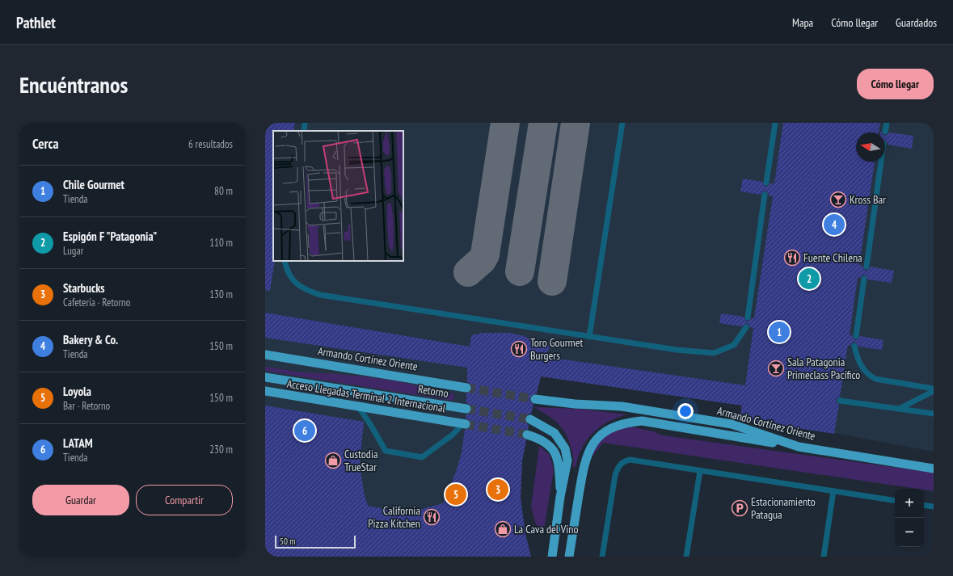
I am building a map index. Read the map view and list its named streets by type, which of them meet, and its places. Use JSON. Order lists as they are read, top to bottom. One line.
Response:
{"streets":{"highway":["Armando Cortínez Oriente","Retorno","Acceso Llegadas Terminal 2 Internacional"]},"places":{"bar":["Kross Bar","Sala Patagonia Primeclass Pacífico"],"restaurant":["Fuente Chilena","Toro Gourmet Burgers","California Pizza Kitchen"],"shop":["Custodia TrueStar","La Cava del Vino"],"parking":["Estacionamiento Patagua"]},"scale_bar":"50 m","north":"left","page":{"header":"Pathlet","nav":["Mapa","Cómo llegar","Guardados"],"buttons":["Cómo llegar",["Guardar","Compartir"]],"title":"Encuéntranos","heading":["Cerca","6 resultados"],"list":[{"mark":"1","name":"Chile Gourmet","note":"Tienda","value":"80 m"},{"mark":"2","name":"Espigón F \"Patagonia\"","note":"Lugar","value":"110 m"},{"mark":"3","name":"Starbucks","note":"Cafetería · Retorno","value":"130 m"},{"mark":"4","name":"Bakery & Co.","note":"Tienda","value":"150 m"},{"mark":"5","name":"Loyola","note":"Bar · Retorno","value":"150 m"},{"mark":"6","name":"LATAM","note":"Tienda","value":"230 m"}],"pins":["4","2","1","6","3","5"],"map_buttons":["+","−"],"scale":"50 m"}}
